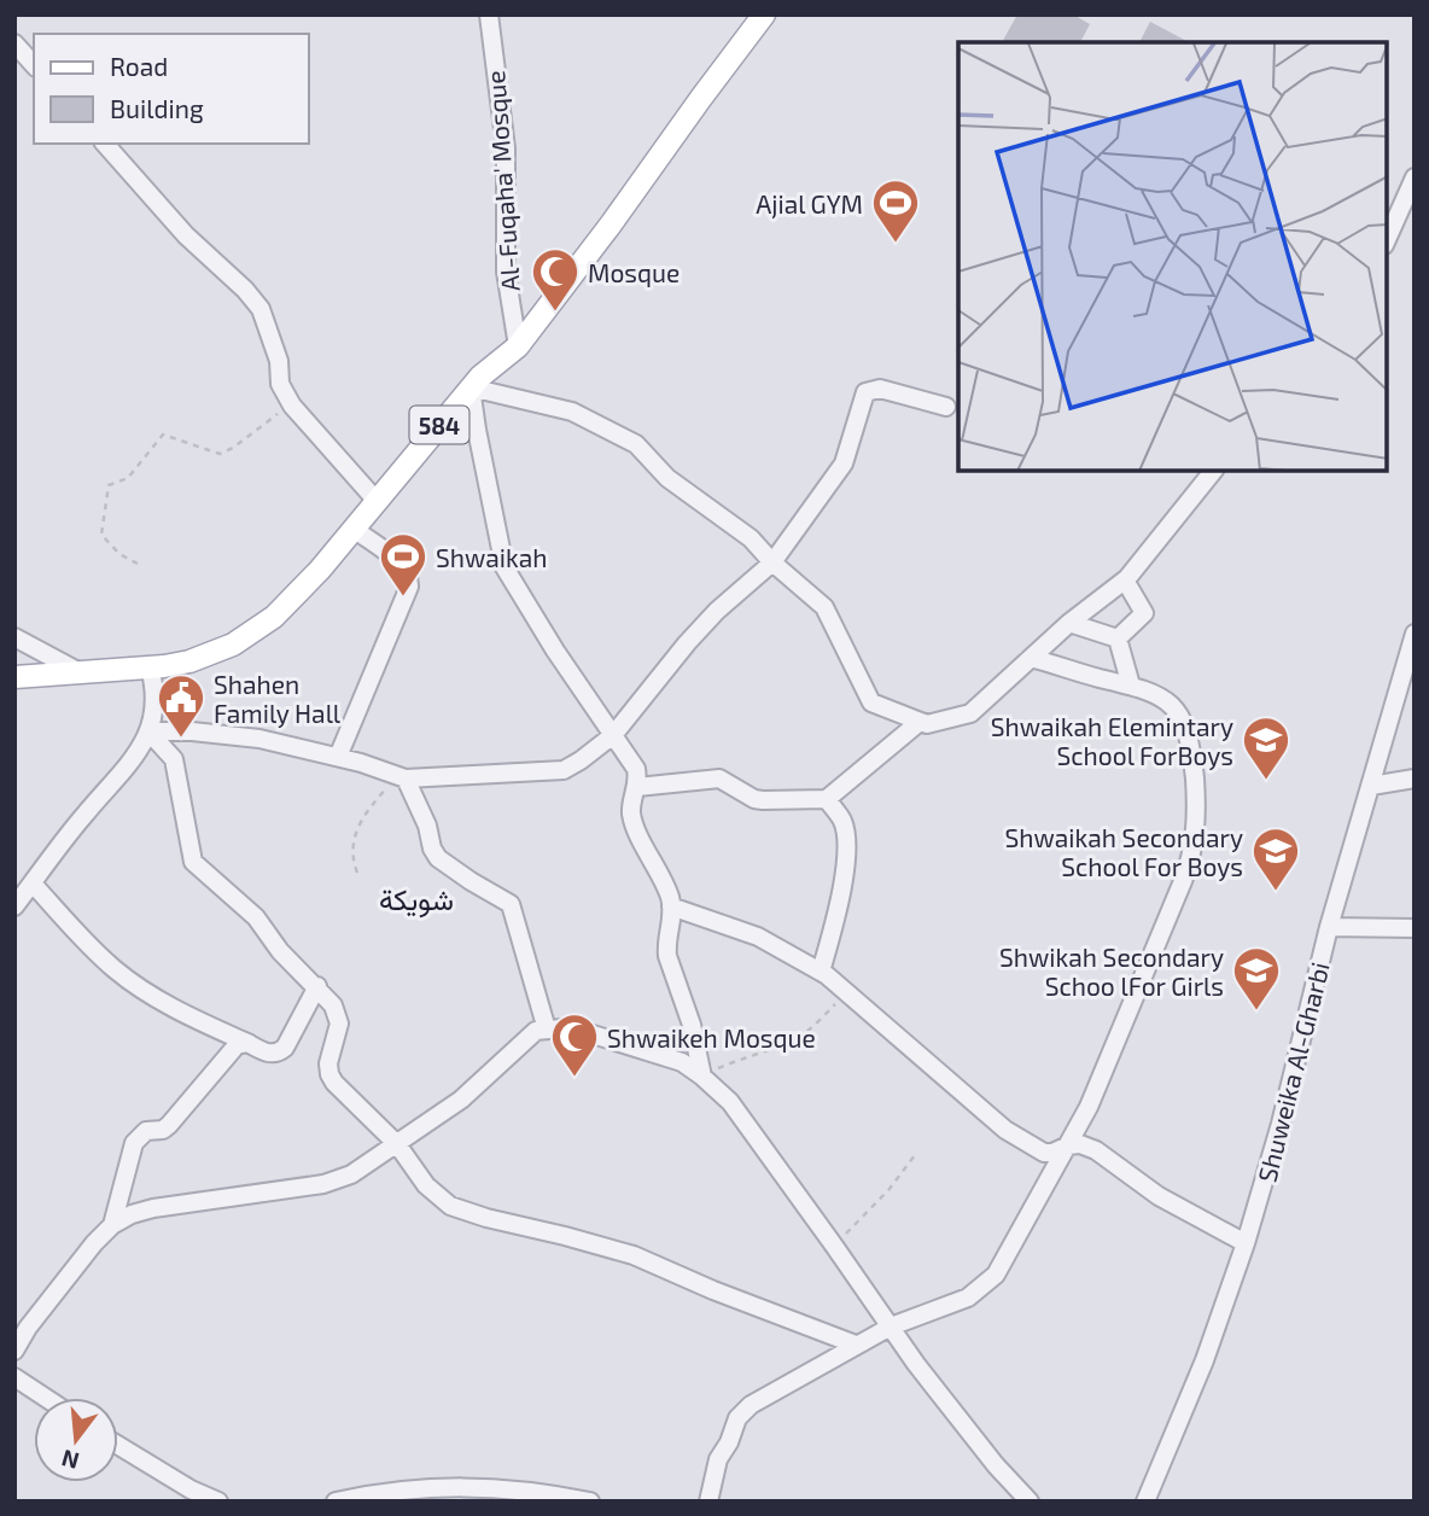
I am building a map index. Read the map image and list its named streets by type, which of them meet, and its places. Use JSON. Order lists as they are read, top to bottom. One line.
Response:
{"streets":{"main road":["584"],"street":["Al-Fuqaha' Mosque","Shuweika Al-Gharbi"]},"crossings":[["Al-Fuqaha' Mosque","584"]],"districts":["شويكة"],"places":{"sports":["Ajial GYM","Shwaikah"],"mosque":["Mosque","Shwaikeh Mosque"],"public building":["Shahen Family Hall"],"school or university":["Shwaikah Elemintary School ForBoys","Shwaikah Secondary School For Boys","Shwikah Secondary Schoo lFor Girls"]},"legend":["Road","Building"],"north":"bottom"}
